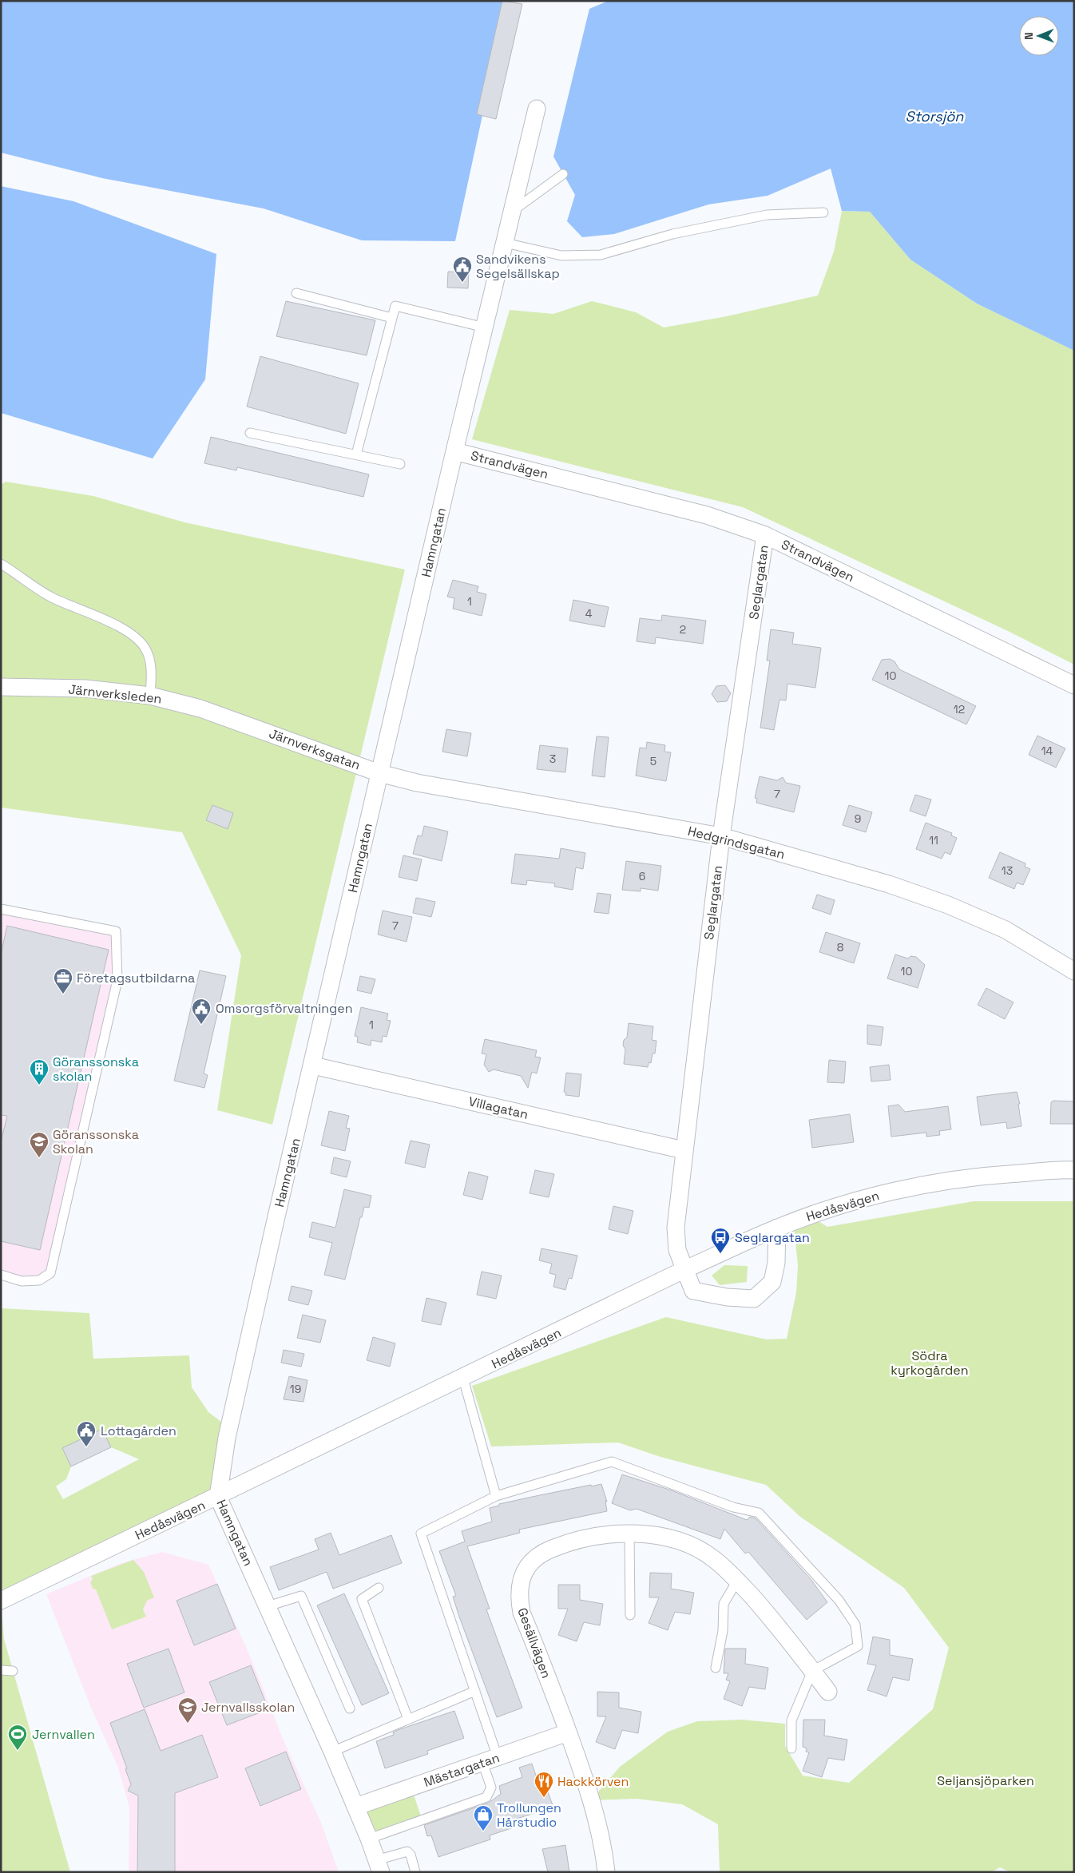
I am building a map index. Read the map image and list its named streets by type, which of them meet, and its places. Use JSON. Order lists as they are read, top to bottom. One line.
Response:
{"streets":{"street":["Strandvägen","Hamngatan","Seglargatan","Järnverksleden","Järnverksgatan","Hedgrindsgatan","Villagatan","Hedåsvägen","Gesällvägen","Mästargatan"]},"crossings":[["Strandvägen","Hamngatan"],["Strandvägen","Seglargatan"],["Hamngatan","Järnverksgatan"],["Hamngatan","Hedgrindsgatan"],["Hamngatan","Villagatan"],["Hamngatan","Hedåsvägen"],["Hamngatan","Mästargatan"],["Seglargatan","Hedgrindsgatan"],["Seglargatan","Villagatan"],["Seglargatan","Hedåsvägen"],["Järnverksleden","Järnverksgatan"],["Järnverksgatan","Hedgrindsgatan"],["Gesällvägen","Mästargatan"]],"water":["Storsjön"],"parks":["Södra kyrkogården","Seljansjöparken"],"places":{"public building":["Sandvikens Segelsällskap","Omsorgsförvaltningen","Lottagården"],"office":["Företagsutbildarna"],"building":["Göranssonska skolan"],"school or university":["Göranssonska Skolan","Jernvallsskolan"],"bus stop":["Seglargatan"],"sports":["Jernvallen"],"restaurant":["Hackkörven"],"shop":["Trollungen Hårstudio"]},"house_numbers":["1","4","2","10","12","14","3","5","7","9","11","13","6","7","8","10","1","19"],"north":"left"}
